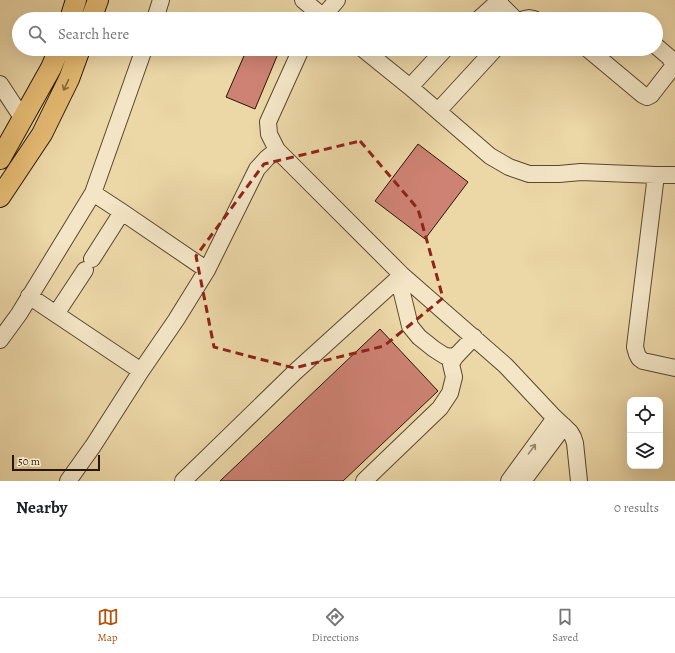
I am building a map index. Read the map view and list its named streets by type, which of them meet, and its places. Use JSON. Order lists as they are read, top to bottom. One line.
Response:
{"scale_bar":"50 m","page":{"search":"Search here","scale":"50 m","heading":["Nearby","0 results"],"nav":["Map","Directions","Saved"]}}
